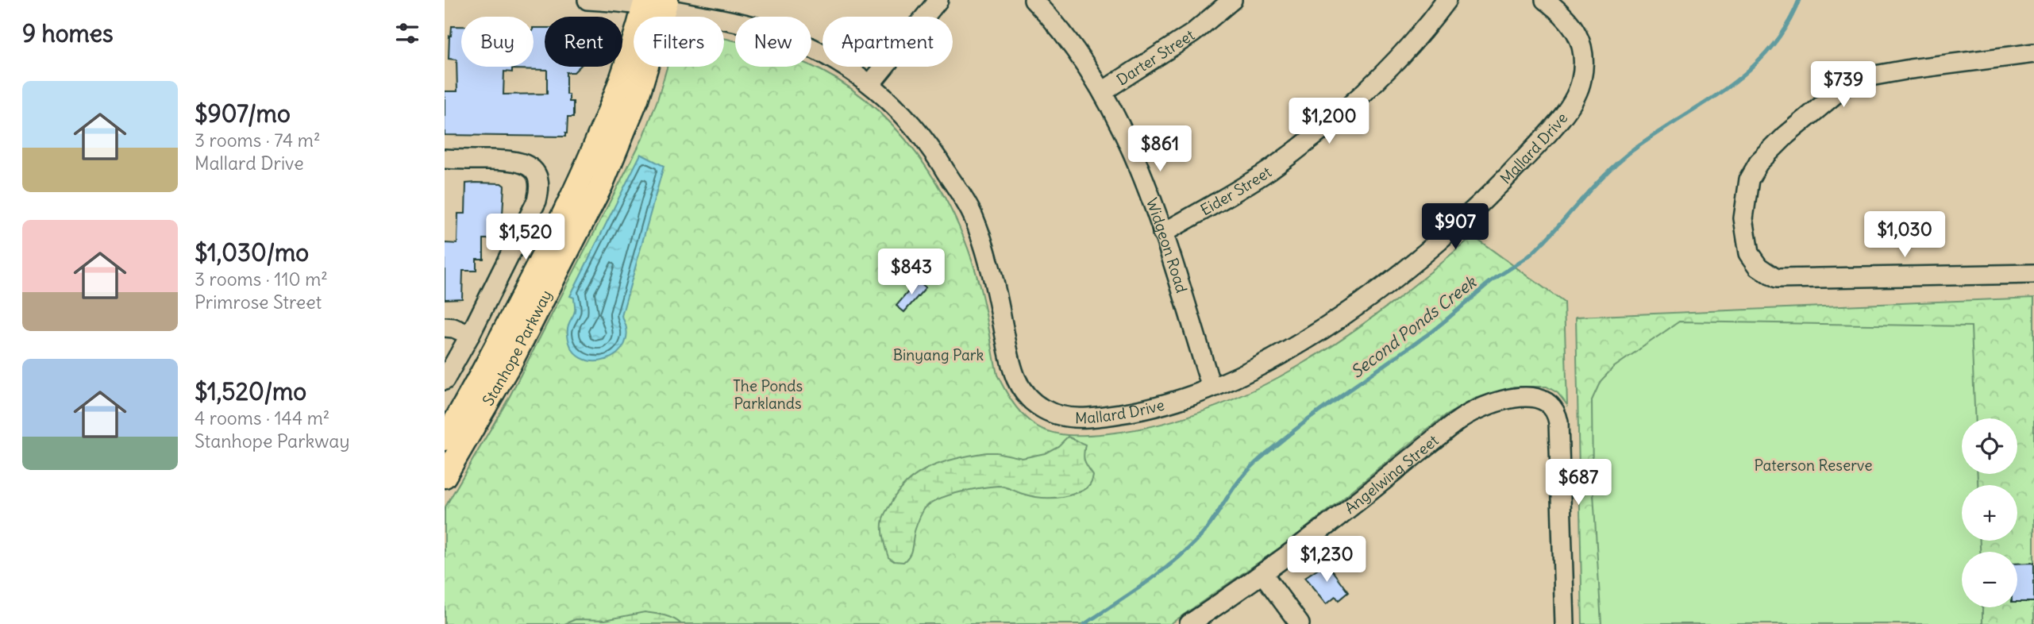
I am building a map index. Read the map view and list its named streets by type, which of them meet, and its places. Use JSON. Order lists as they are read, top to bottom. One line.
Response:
{"streets":{"main road":["Stanhope Parkway"],"street":["Darter Street","Mallard Drive","Eider Street","Widgeon Road","Angelwing Street"]},"crossings":[["Darter Street","Widgeon Road"],["Mallard Drive","Widgeon Road"],["Mallard Drive","Stanhope Parkway"],["Eider Street","Widgeon Road"]],"water":["Second Ponds Creek"],"parks":["Binyang Park","The Ponds Parklands","Paterson Reserve"],"page":{"heading":"9 homes","chip":["Buy","Rent","Filters","New","Apartment"],"price":["$739","$1,200","$861","$907","$1,030","$1,520","$843","$687","$1,230"],"list":[{"name":"$907/mo","note":"3 rooms · 74 m² · Mallard Drive"},{"name":"$1,030/mo","note":"3 rooms · 110 m² · Primrose Street"},{"name":"$1,520/mo","note":"4 rooms · 144 m² · Stanhope Parkway"}],"map_buttons":["+","−"]}}
